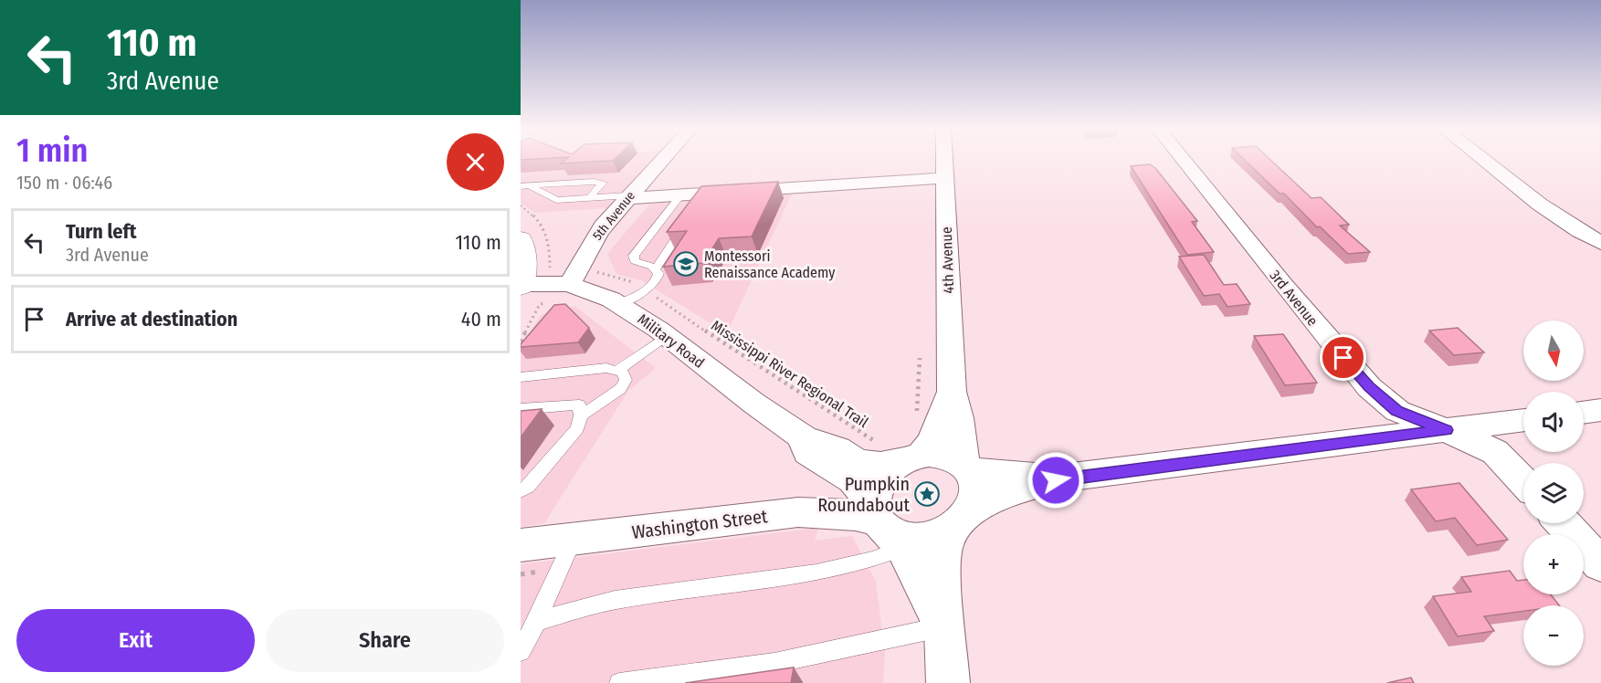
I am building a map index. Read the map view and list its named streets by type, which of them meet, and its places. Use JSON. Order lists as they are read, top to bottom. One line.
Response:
{"streets":{"street":["5th Avenue","4th Avenue","3rd Avenue","Military Road","Washington Street"],"path":["Mississippi River Regional Trail"]},"crossings":[["5th Avenue","Military Road"],["5th Avenue","Mississippi River Regional Trail"],["4th Avenue","Military Road"],["4th Avenue","Washington Street"],["Military Road","Mississippi River Regional Trail"],["Military Road","Washington Street"]],"places":{"school or university":["Montessori Renaissance Academy"],"place":["Pumpkin Roundabout"]},"north":"bottom","page":{"turn":["110 m","3rd Avenue"],"heading":["1 min","150 m · 06:46"],"list":[{"name":"Turn left","note":"3rd Avenue","value":"110 m"},{"name":"Arrive at destination","value":"40 m"}],"map_buttons":["+","−"],"buttons":["Exit","Share"]}}
